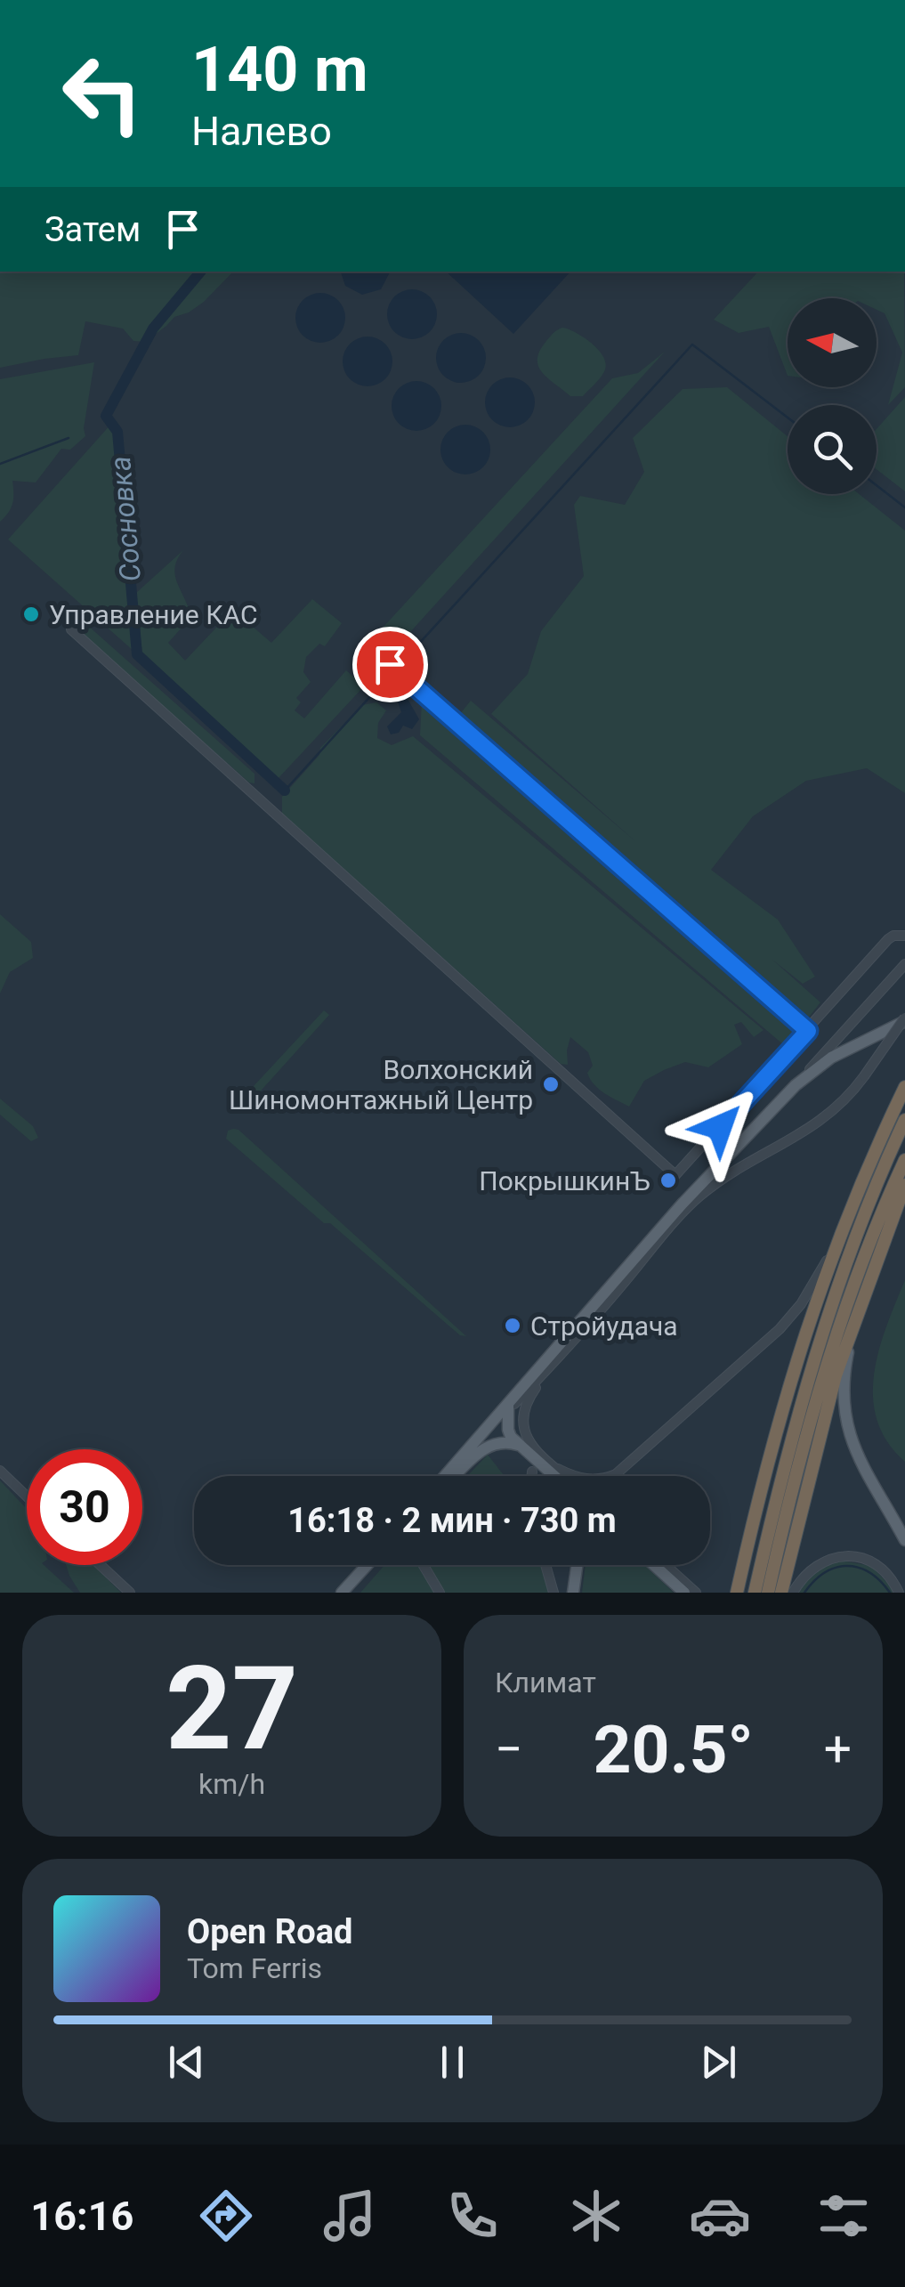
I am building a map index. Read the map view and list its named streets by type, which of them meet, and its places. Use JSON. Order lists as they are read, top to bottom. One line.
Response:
{"water":["Сосновка"],"places":["Управление КАС","Волхонский Шиномонтажный Центр","ПокрышкинЪ","Стройудача"],"north":"left","page":{"turn":["140 m","Налево"],"then":"Затем","limit":"30","trip":"16:18 · 2 мин · 730 m","tile":[["27","km/h"],"Климат"],"heat":["−","20.5°","+"],"song":["Open Road","Tom Ferris"],"tabs":"16:16"}}
